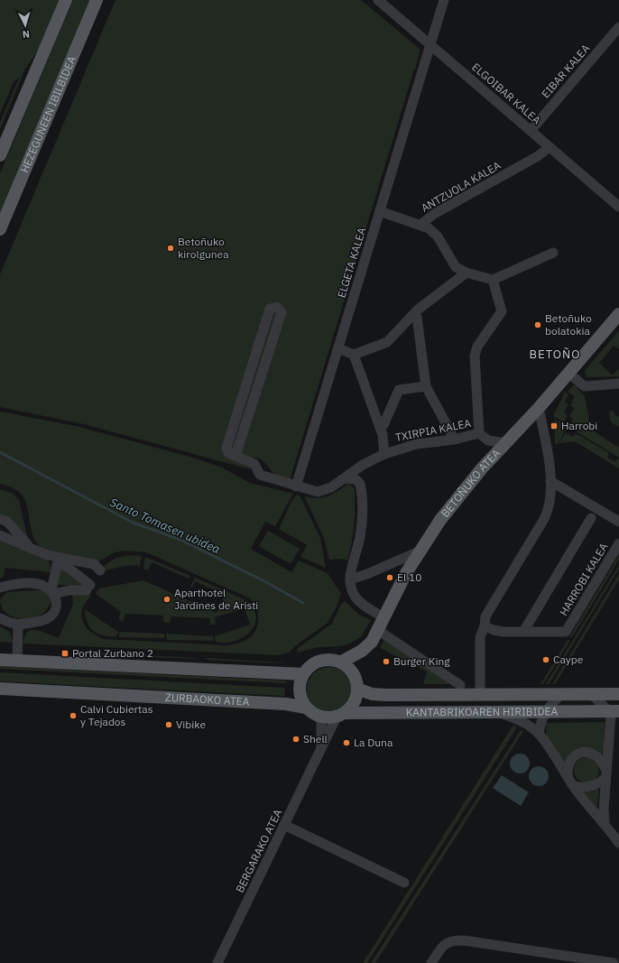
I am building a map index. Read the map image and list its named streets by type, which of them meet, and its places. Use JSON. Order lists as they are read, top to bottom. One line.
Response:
{"streets":{"main road":["HEZEGUNEEN IBILBIDEA","BETOÑUKO ATEA","ZURBAOKO ATEA","KANTABRIKOAREN HIRIBIDEA"],"street":["EIBAR KALEA","ELGOIBAR KALEA","ANTZUOLA KALEA","ELGETA KALEA","TXIRPIA KALEA","HARROBI KALEA","BERGARAKO ATEA"]},"crossings":[["EIBAR KALEA","ELGOIBAR KALEA"],["ELGOIBAR KALEA","ANTZUOLA KALEA"],["ELGOIBAR KALEA","ELGETA KALEA"],["ANTZUOLA KALEA","ELGETA KALEA"],["ELGETA KALEA","TXIRPIA KALEA"],["BETOÑUKO ATEA","ZURBAOKO ATEA"],["BETOÑUKO ATEA","KANTABRIKOAREN HIRIBIDEA"],["BETOÑUKO ATEA","BERGARAKO ATEA"],["ZURBAOKO ATEA","KANTABRIKOAREN HIRIBIDEA"],["ZURBAOKO ATEA","BERGARAKO ATEA"],["KANTABRIKOAREN HIRIBIDEA","BERGARAKO ATEA"]],"districts":["BETOÑO"],"water":["Santo Tomasen ubidea"],"places":{"other":["Betoñuko kirolgunea","Betoñuko bolatokia","El 10","Aparthotel Jardines de Aristi","Caype","Burger King","Calvi Cubiertas y Tejados","Vibike","Shell","La Duna"],"transit":["Harrobi","Portal Zurbano 2"]},"north":"bottom"}
